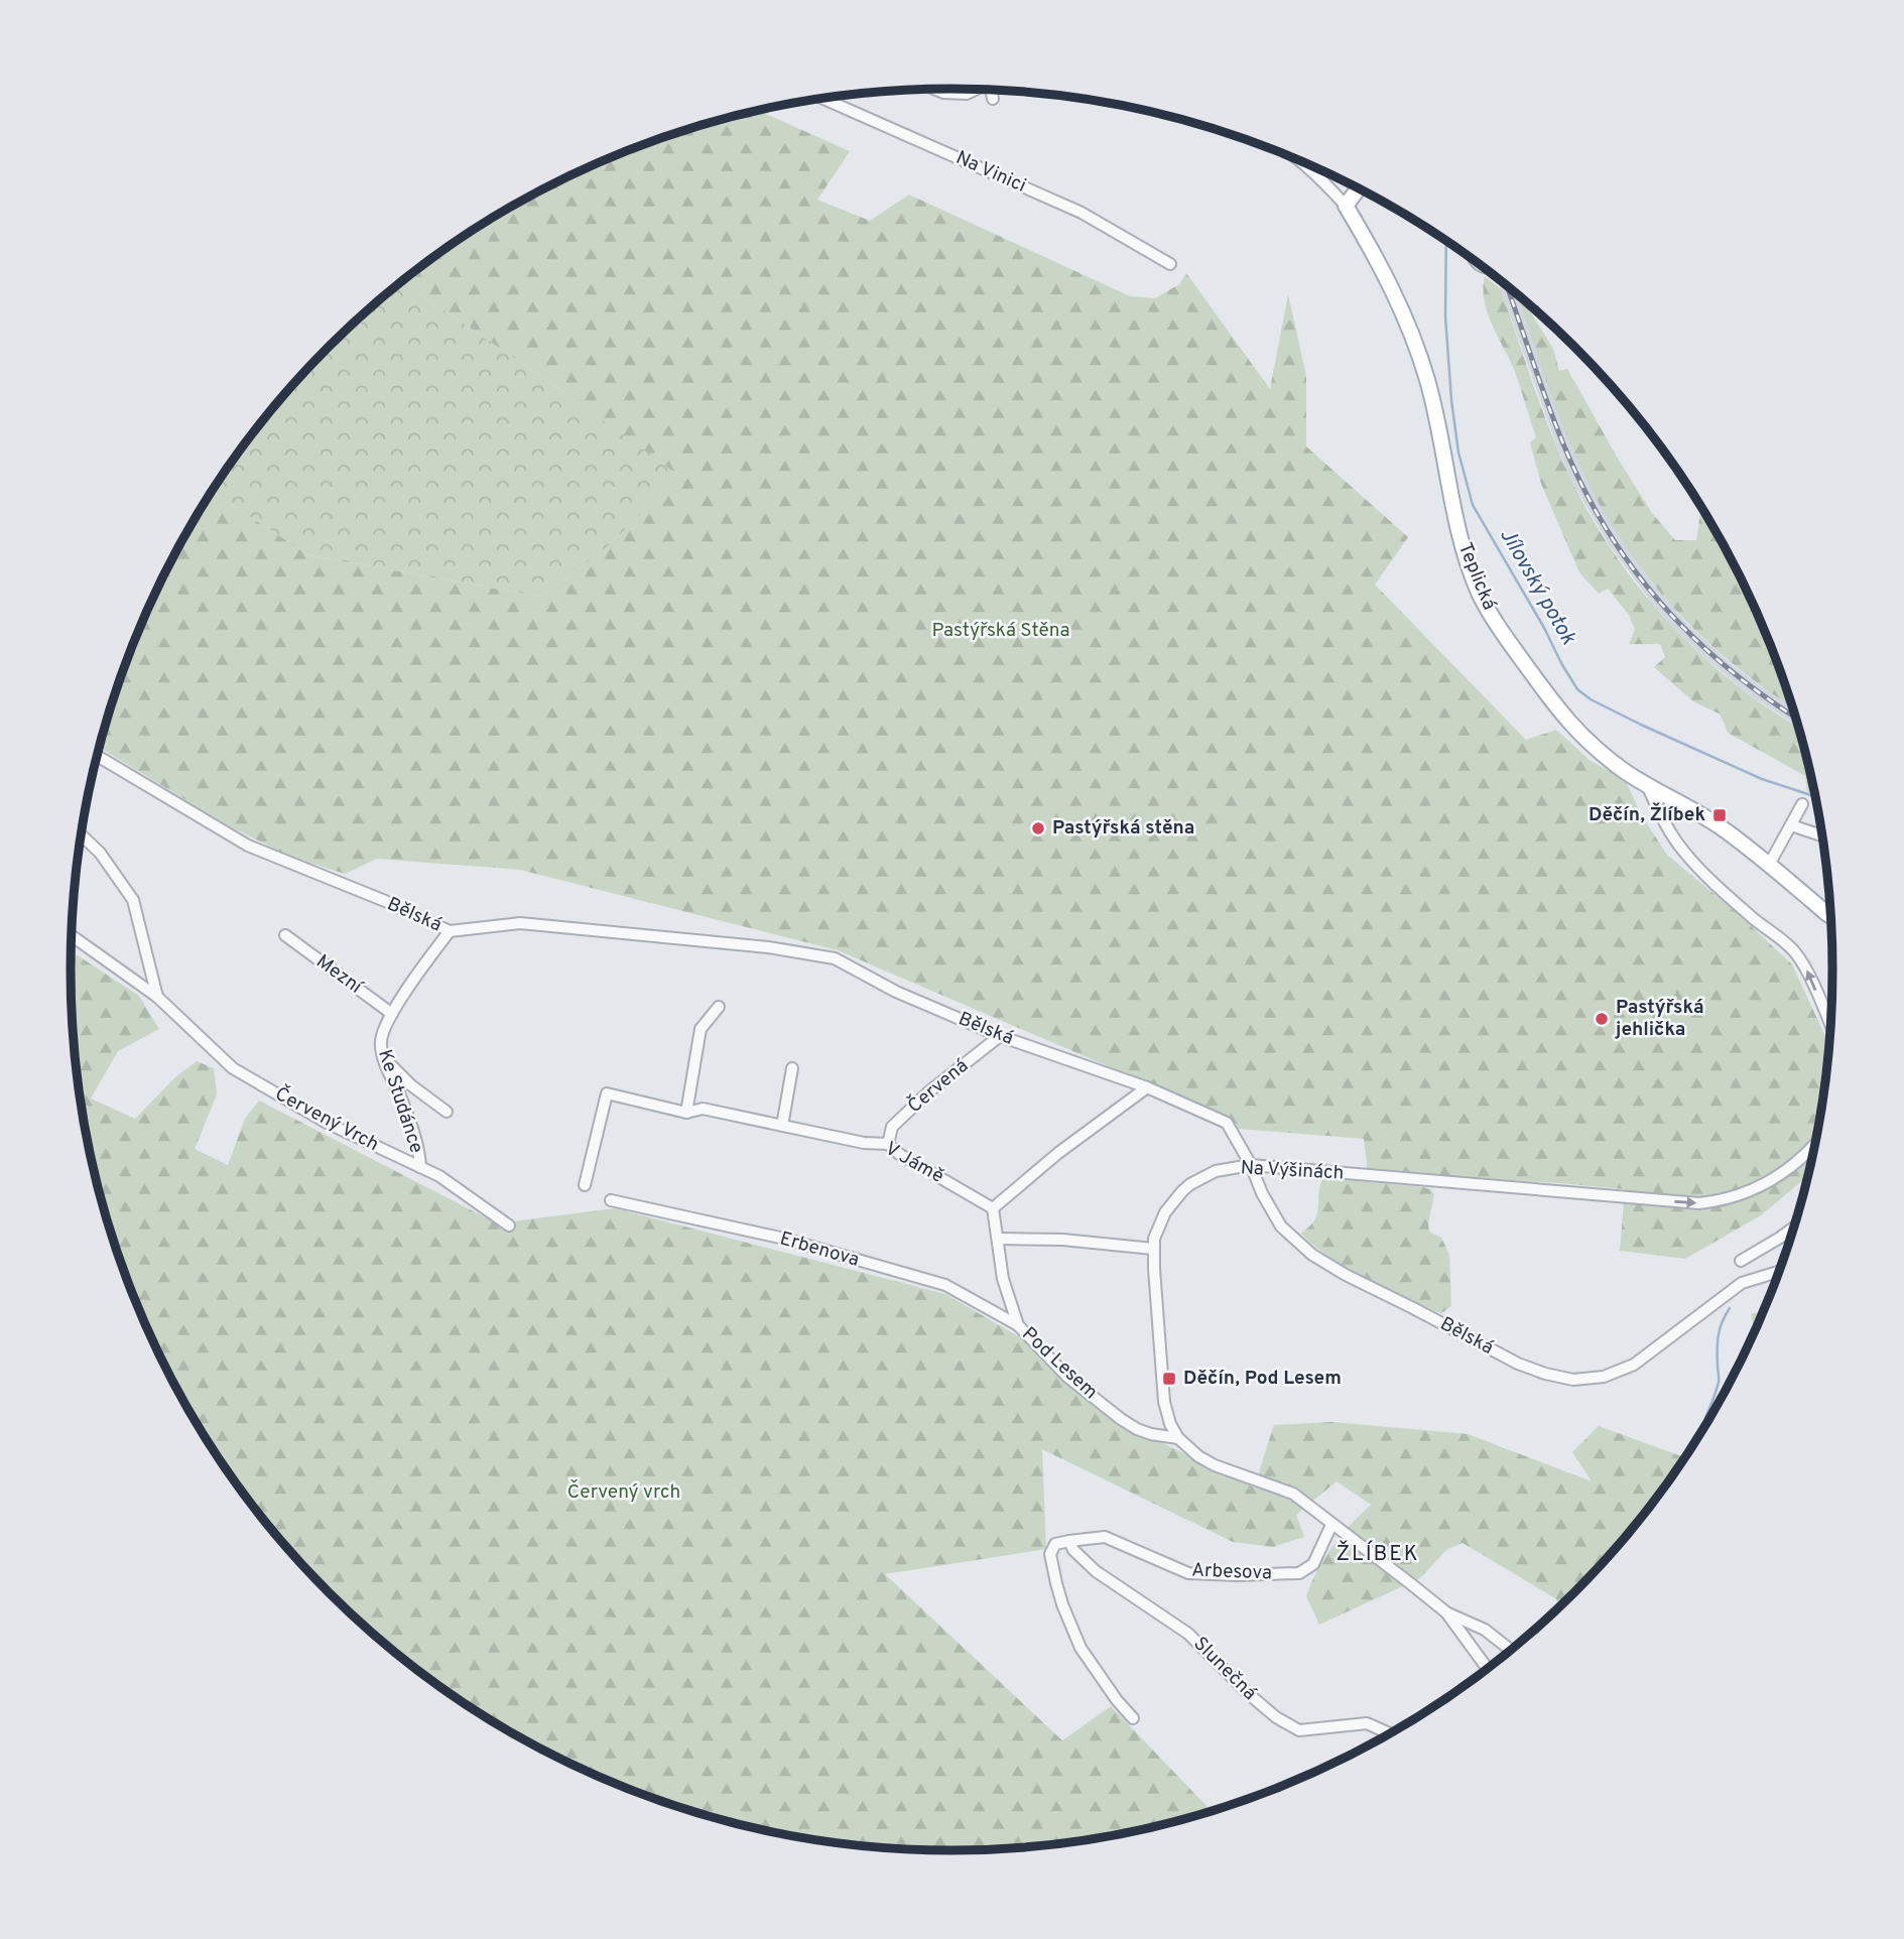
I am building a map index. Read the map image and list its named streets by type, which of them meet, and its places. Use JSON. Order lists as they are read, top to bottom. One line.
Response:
{"streets":{"main road":["Teplická"],"street":["Na Vinici","Bělská","Mezní","Červená","Ke Studánce","Červený Vrch","V Jámě","Na Výšinách","Erbenova","Pod Lesem","Arbesova","Slunečná"]},"crossings":[["Bělská","Červená"],["Bělská","Ke Studánce"],["Bělská","Na Výšinách"],["Mezní","Ke Studánce"],["Červená","V Jámě"],["Ke Studánce","Červený Vrch"],["Na Výšinách","Pod Lesem"],["Na Výšinách","Arbesova"],["Erbenova","Pod Lesem"],["Arbesova","Slunečná"]],"one_way":["Na Výšinách"],"districts":["ŽLÍBEK"],"water":["Jílovský potok"],"parks":["Pastýřská Stěna","Červený vrch"],"places":{"transit":["Děčín, Žlíbek","Děčín, Pod Lesem"],"other":["Pastýřská stěna","Pastýřská jehlička"]}}
